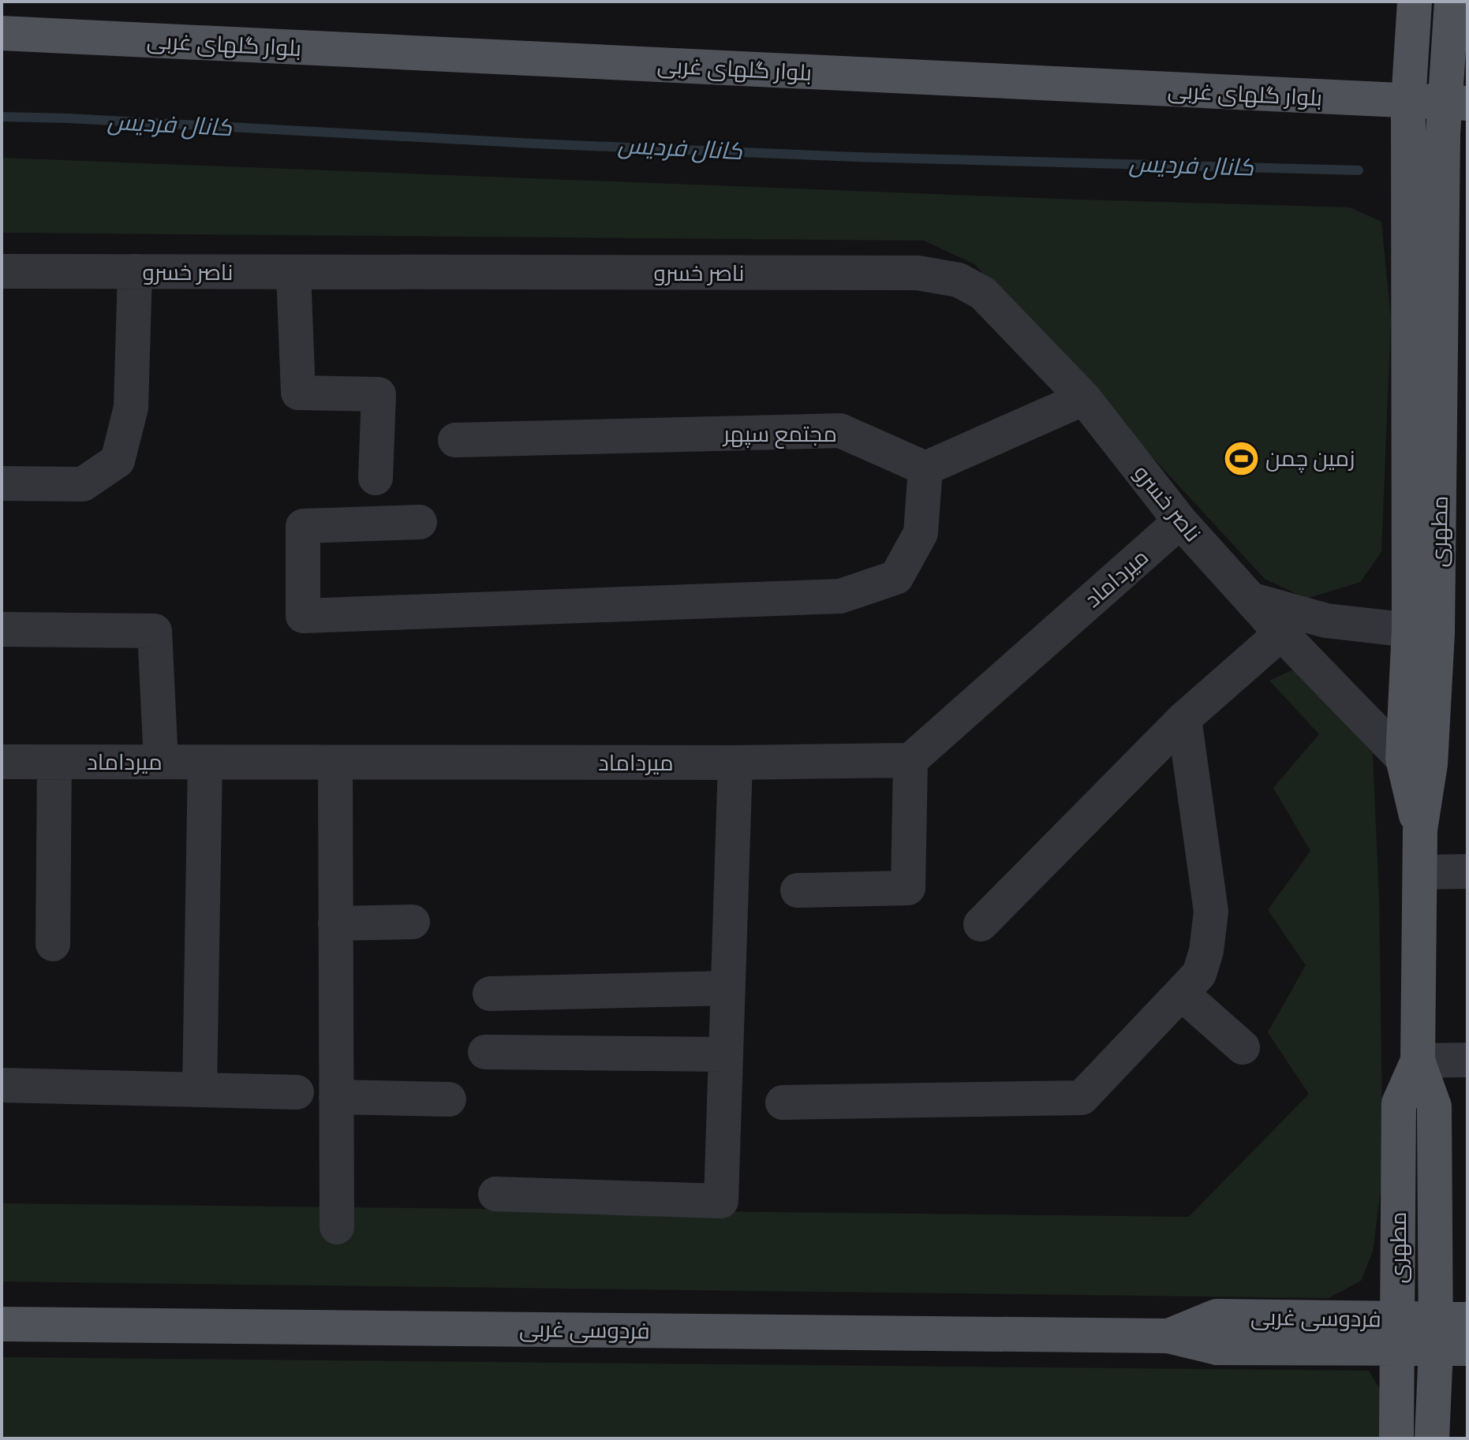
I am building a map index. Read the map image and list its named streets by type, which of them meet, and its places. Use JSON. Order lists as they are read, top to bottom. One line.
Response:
{"streets":{"main road":["بلوار گلهای غربی","مطهری","فردوسی غربی"],"street":["ناصر خسرو","مجتمع سپهر","میرداماد"]},"crossings":[["بلوار گلهای غربی","مطهری"],["ناصر خسرو","مطهری"],["ناصر خسرو","میرداماد"],["مطهری","فردوسی غربی"]],"water":["کانال فردیس"],"places":{"sports":["زمین چمن"]}}
